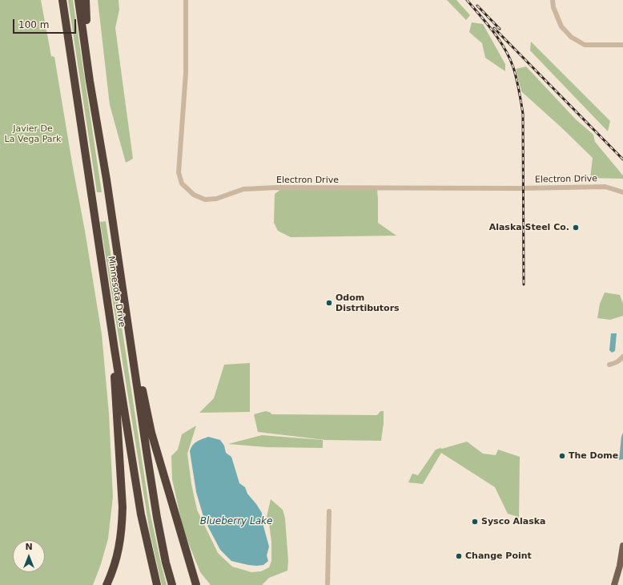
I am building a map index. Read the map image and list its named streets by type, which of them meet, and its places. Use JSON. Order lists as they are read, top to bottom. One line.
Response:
{"streets":{"highway":["Minnesota Drive"],"street":["Electron Drive"]},"water":["Blueberry Lake"],"parks":["Javier De La Vega Park"],"places":["Alaska Steel Co.","Odom Distrtibutors","The Dome","Sysco Alaska","Change Point"],"scale_bar":"100 m","north":"top"}
